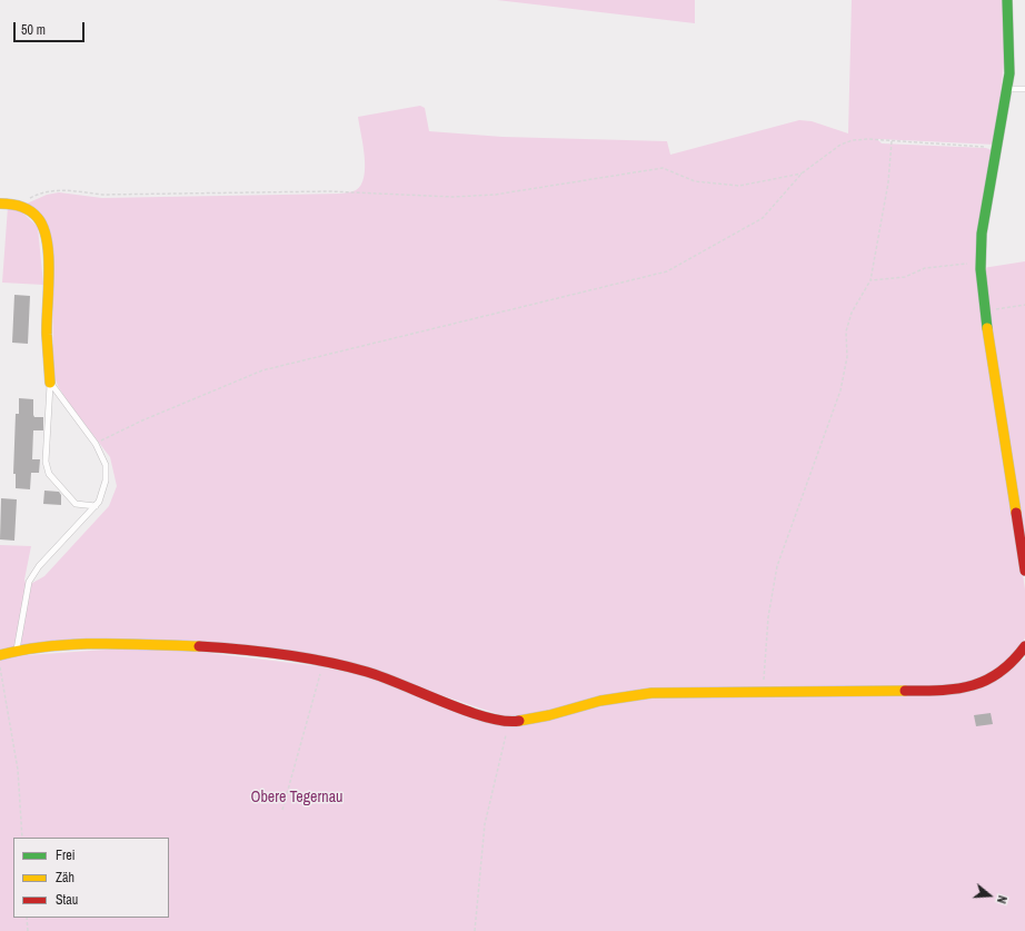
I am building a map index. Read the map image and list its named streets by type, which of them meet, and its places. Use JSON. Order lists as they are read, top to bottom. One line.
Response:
{"parks":["Obere Tegernau"],"legend":["Frei","Zäh","Stau"],"scale_bar":"50 m","north":"right"}
